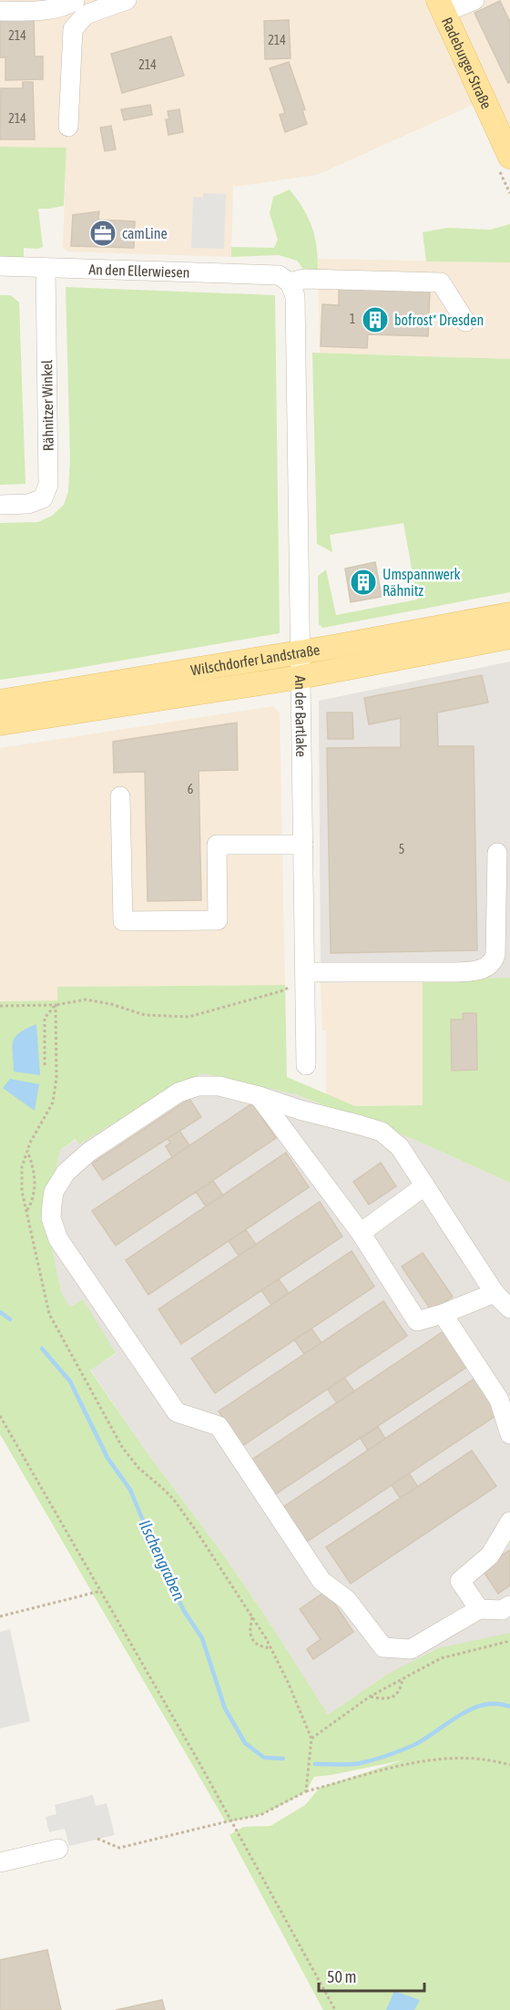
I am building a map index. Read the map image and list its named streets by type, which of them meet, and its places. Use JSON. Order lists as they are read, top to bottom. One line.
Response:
{"streets":{"main road":["Radeburger Straße","Wilschdorfer Landstraße"],"street":["An den Ellerwiesen","Rähnitzer Winkel","An der Bartlake"]},"crossings":[["An den Ellerwiesen","Rähnitzer Winkel"],["An den Ellerwiesen","An der Bartlake"],["Wilschdorfer Landstraße","An der Bartlake"]],"water":["Ilschengraben"],"places":{"office":["camLine"],"building":["bofrost* Dresden","Umspannwerk Rähnitz"]},"house_numbers":["214","214","214","214","1","6","5"],"scale_bar":"50 m"}
